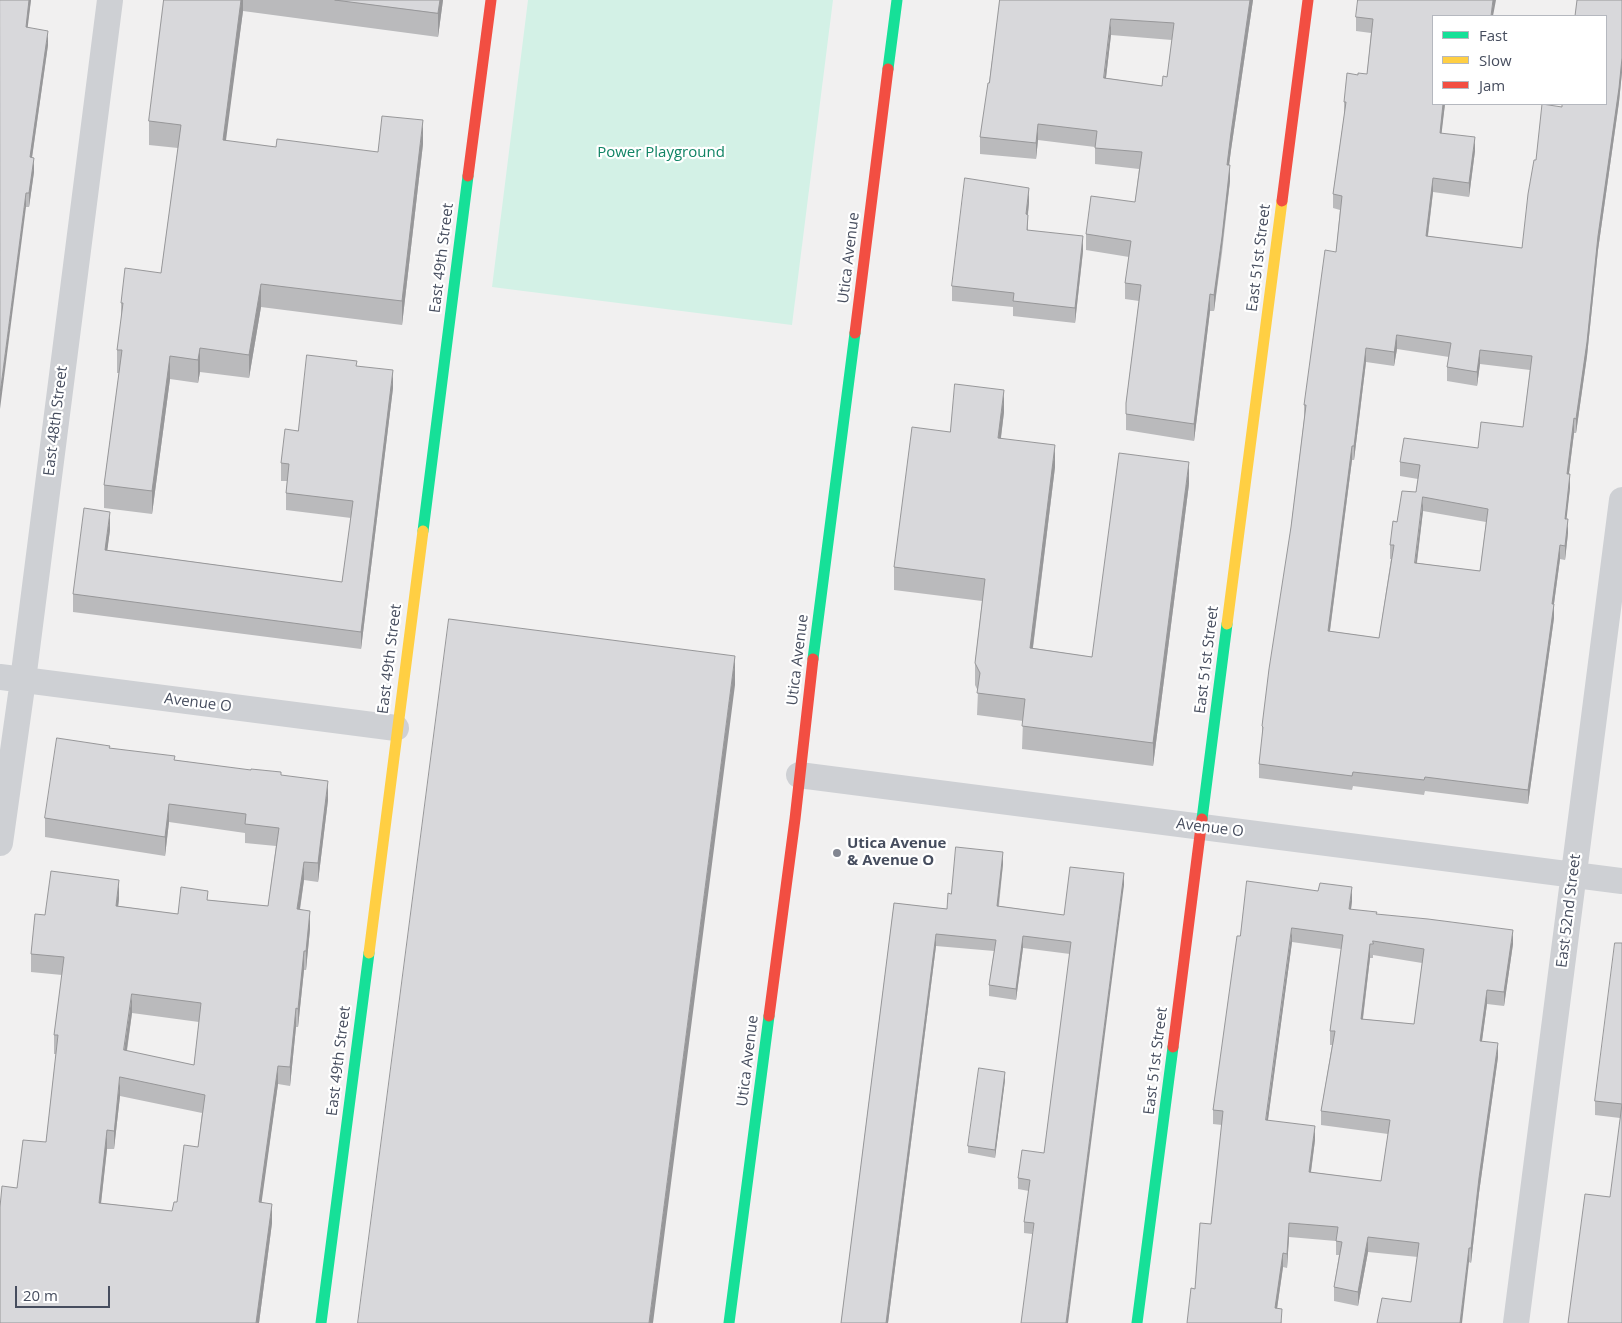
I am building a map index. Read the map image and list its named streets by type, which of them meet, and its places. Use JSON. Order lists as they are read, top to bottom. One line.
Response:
{"streets":{"street":["East 49th Street","Utica Avenue","East 51st Street","East 48th Street","Avenue O","East 52nd Street"]},"crossings":[["East 49th Street","Avenue O"],["Utica Avenue","Avenue O"],["East 51st Street","Avenue O"],["East 48th Street","Avenue O"],["Avenue O","East 52nd Street"]],"parks":["Power Playground"],"places":["Utica Avenue & Avenue O"],"legend":["Fast","Slow","Jam"],"scale_bar":"20 m"}
